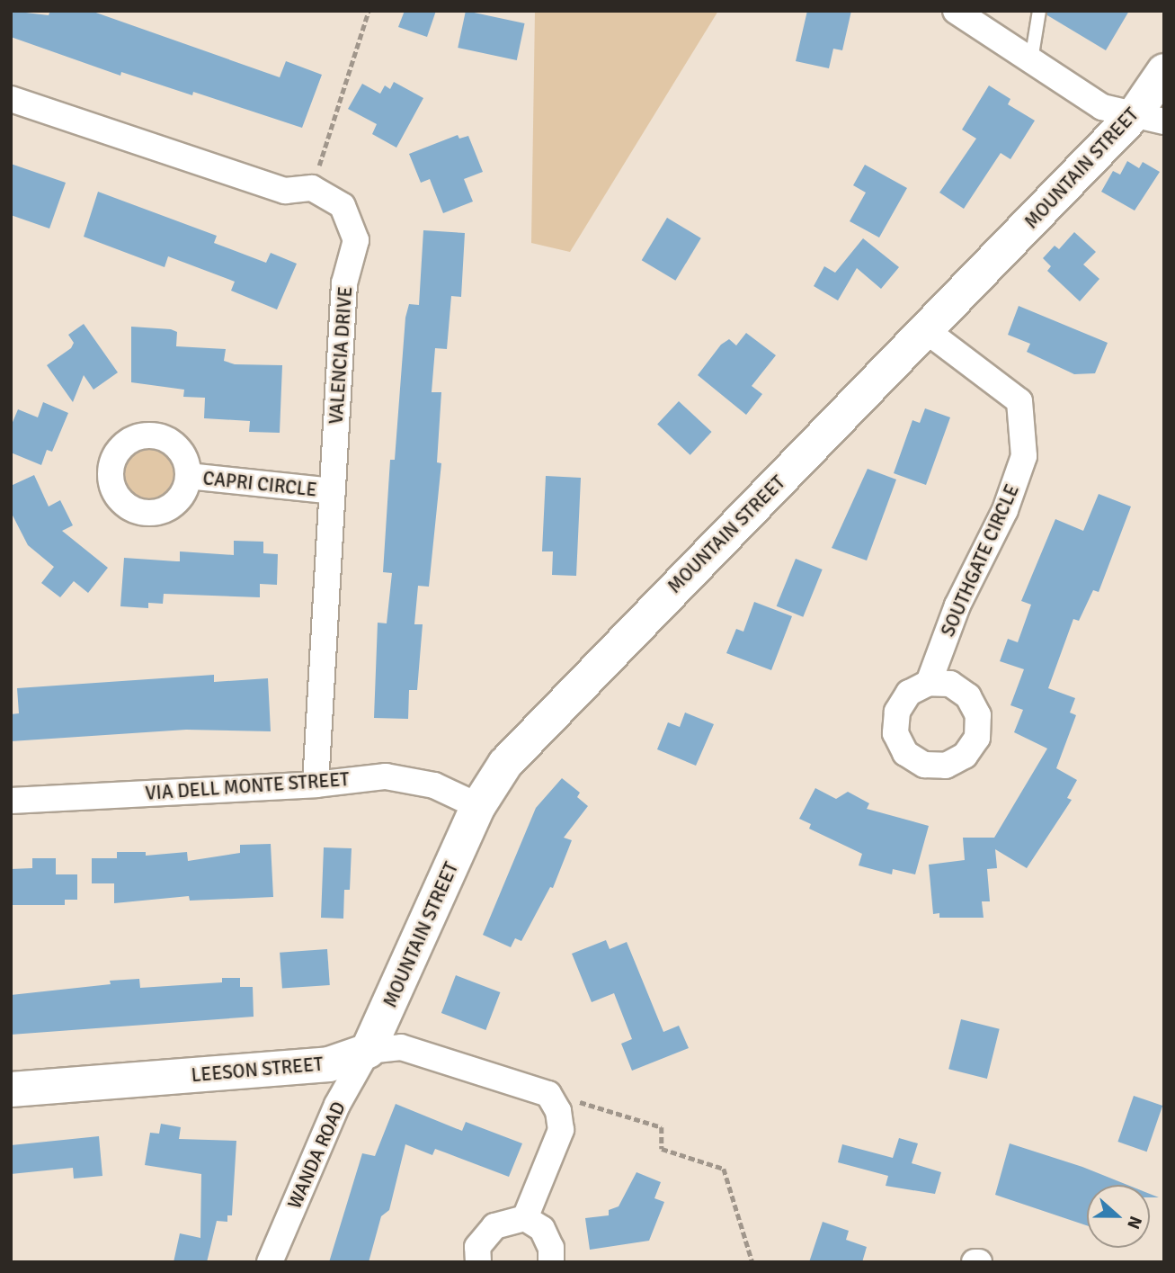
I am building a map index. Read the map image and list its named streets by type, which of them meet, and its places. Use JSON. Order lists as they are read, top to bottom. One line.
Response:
{"streets":{"street":["MOUNTAIN STREET","VALENCIA DRIVE","CAPRI CIRCLE","SOUTHGATE CIRCLE","VIA DELL MONTE STREET","LEESON STREET","WANDA ROAD"]},"crossings":[["MOUNTAIN STREET","SOUTHGATE CIRCLE"],["MOUNTAIN STREET","VIA DELL MONTE STREET"],["MOUNTAIN STREET","LEESON STREET"],["MOUNTAIN STREET","WANDA ROAD"],["VALENCIA DRIVE","CAPRI CIRCLE"],["VALENCIA DRIVE","VIA DELL MONTE STREET"],["LEESON STREET","WANDA ROAD"]],"north":"right"}
